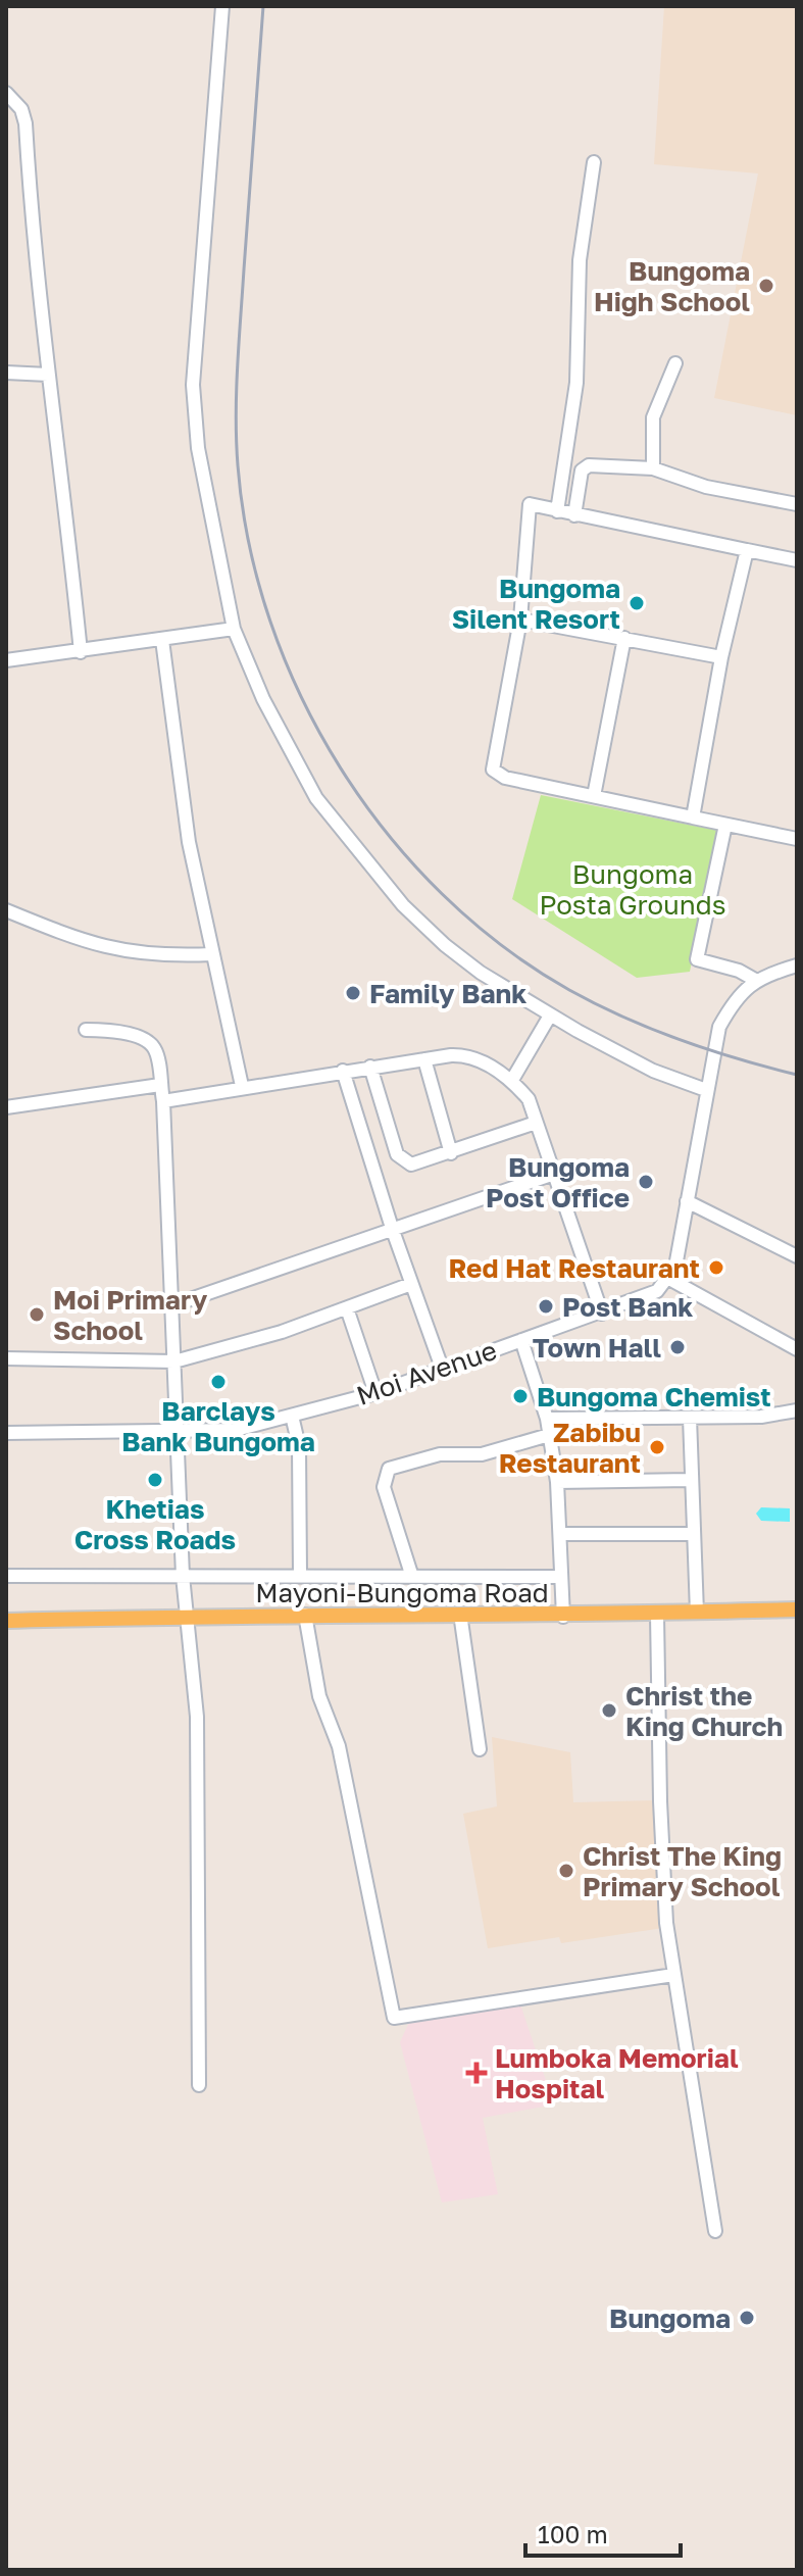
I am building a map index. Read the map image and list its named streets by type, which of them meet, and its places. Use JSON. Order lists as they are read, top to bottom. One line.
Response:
{"streets":{"main road":["Mayoni-Bungoma Road"],"street":["Moi Avenue"]},"parks":["Bungoma Posta Grounds"],"places":{"other":["Bungoma High School","Bungoma Silent Resort","Family Bank","Bungoma Post Office","Red Hat Restaurant","Post Bank","Moi Primary School","Town Hall","Barclays Bank Bungoma","Bungoma Chemist","Zabibu Restaurant","Khetias Cross Roads","Christ the King Church","Christ The King Primary School","Bungoma"],"health":["Lumboka Memorial Hospital"]},"scale_bar":"100 m"}
